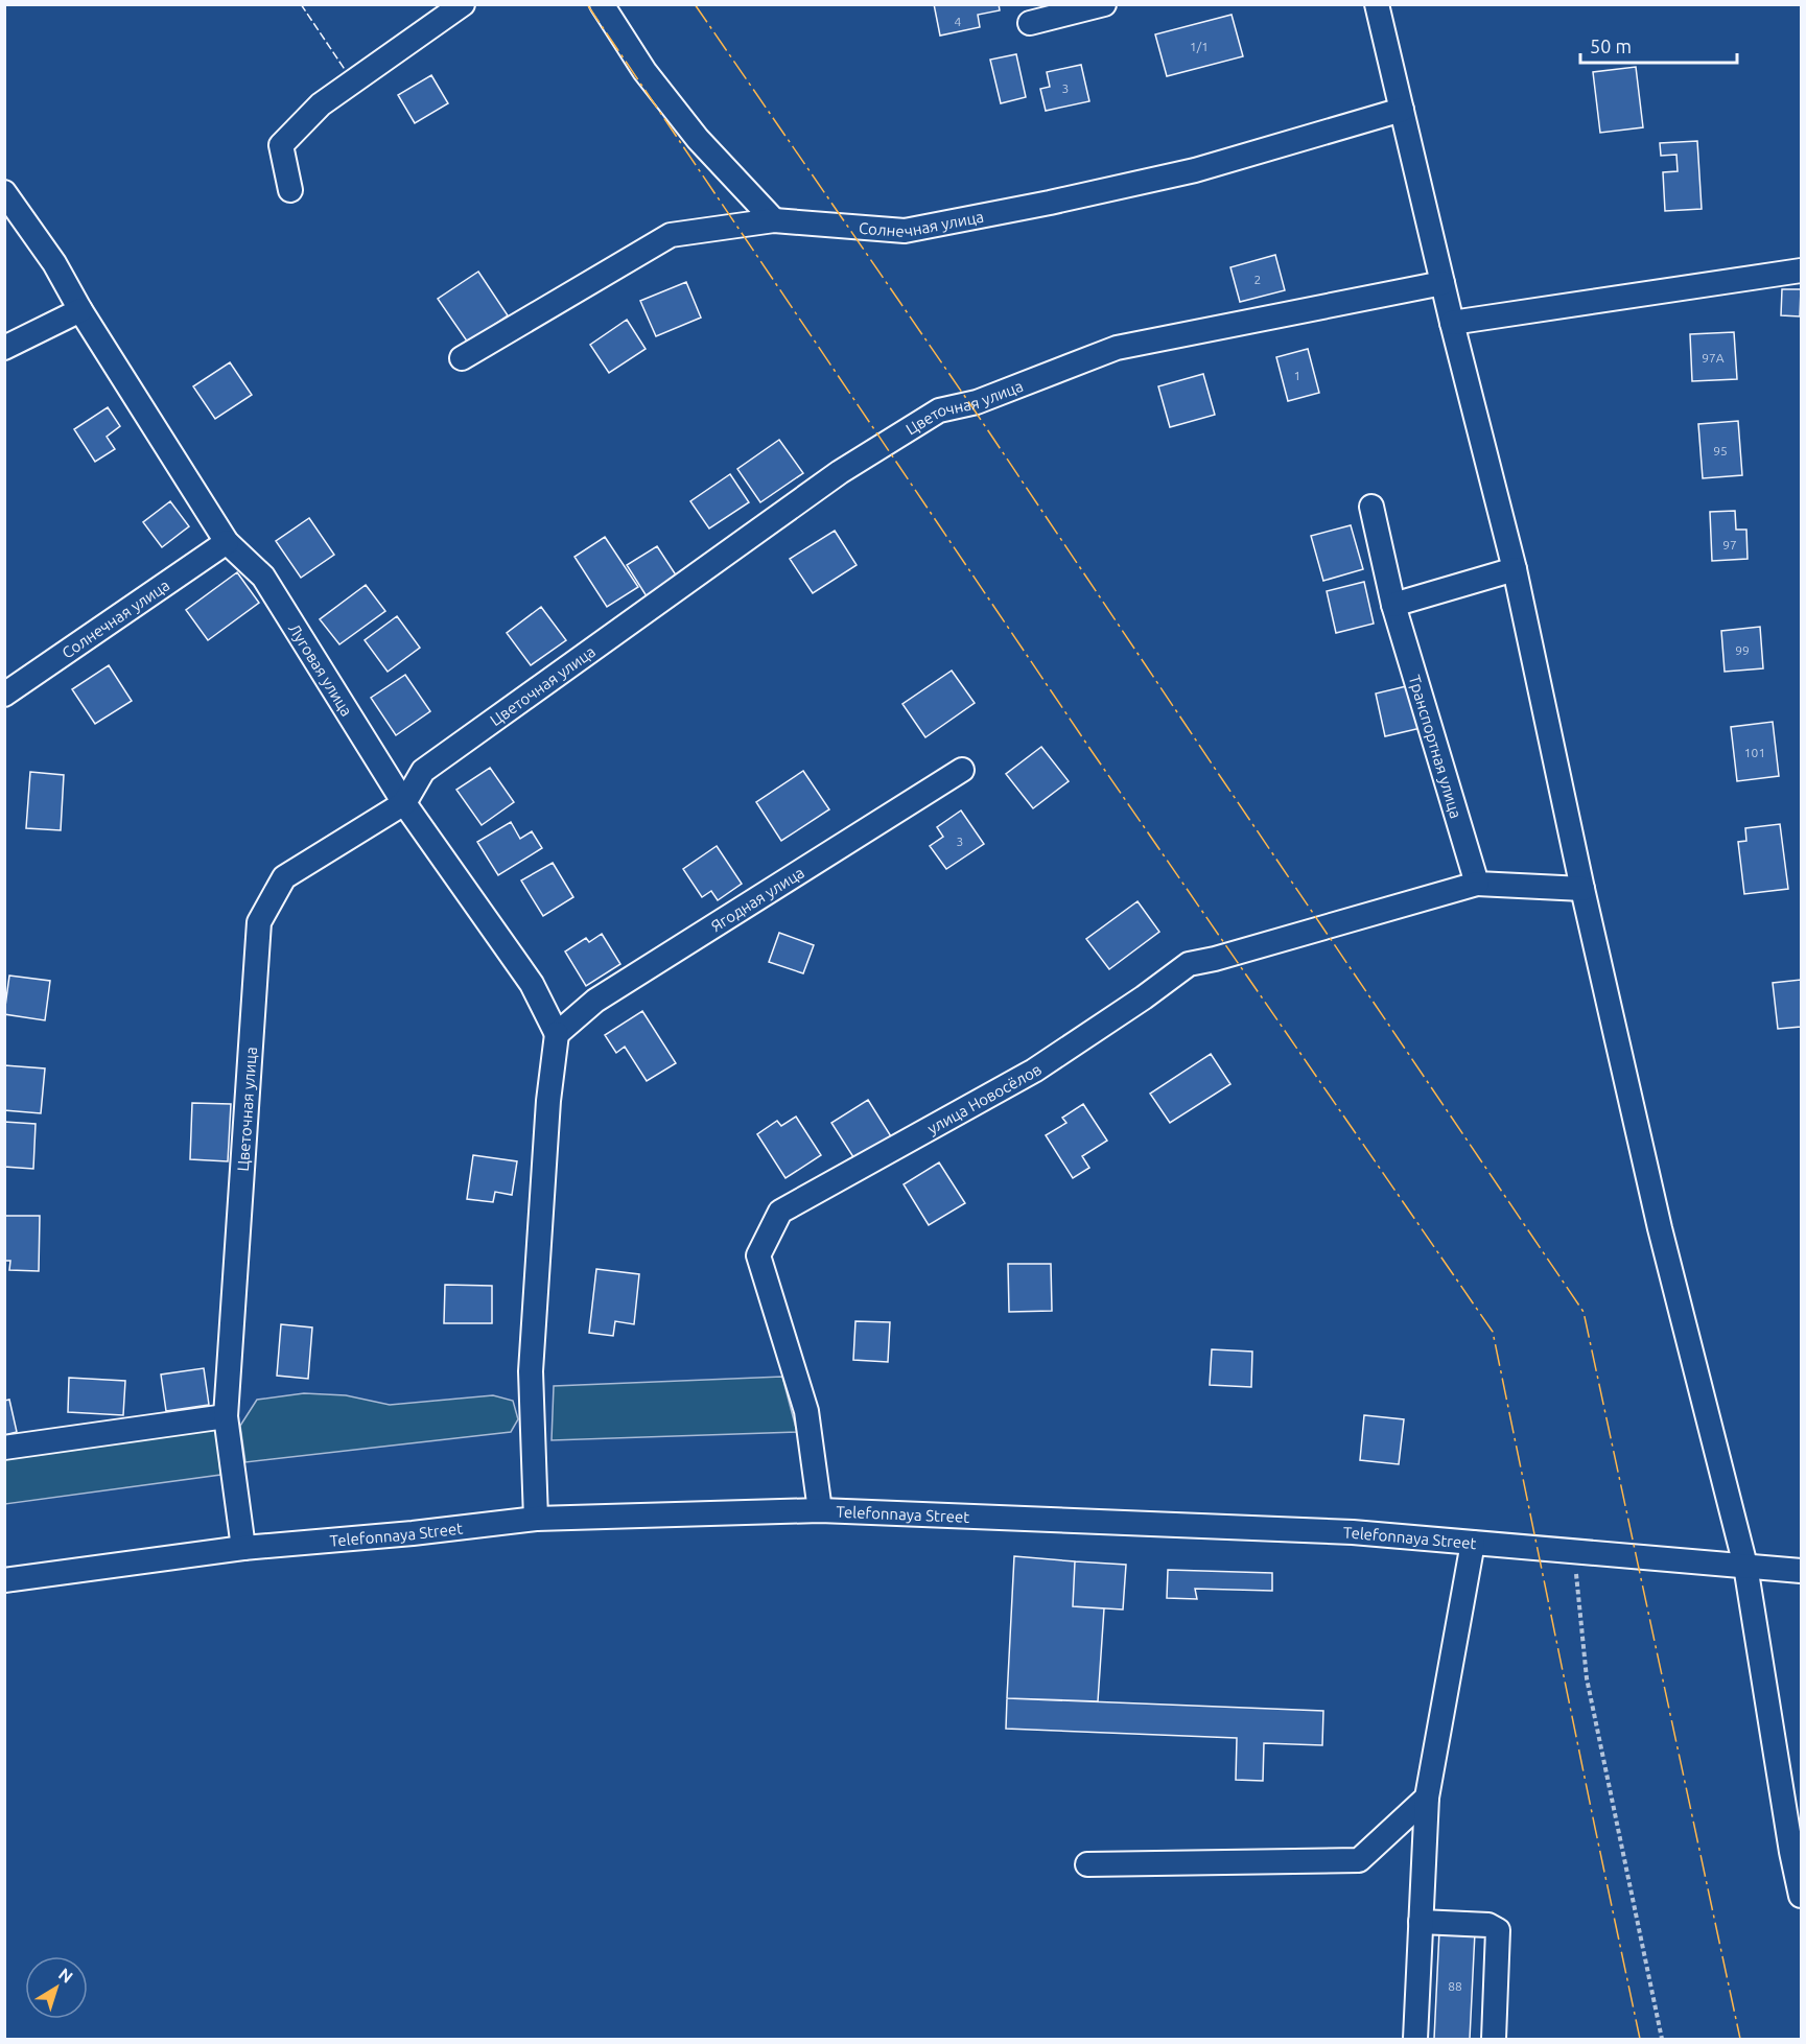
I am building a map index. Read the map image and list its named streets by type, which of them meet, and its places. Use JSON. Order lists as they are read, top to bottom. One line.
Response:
{"streets":{"street":["Солнечная улица","Цветочная улица","Луговая улица","Транспортная улица","Ягодная улица","улица Новосёлов","Telefonnaya Street"]},"crossings":[["Солнечная улица","Луговая улица"],["Цветочная улица","Луговая улица"],["Цветочная улица","Telefonnaya Street"],["Луговая улица","Ягодная улица"],["Транспортная улица","улица Новосёлов"],["улица Новосёлов","Telefonnaya Street"]],"house_numbers":["4","1/1","3","2","97А","1","95","97","99","101","3","88"],"scale_bar":"50 m","north":"top right"}
